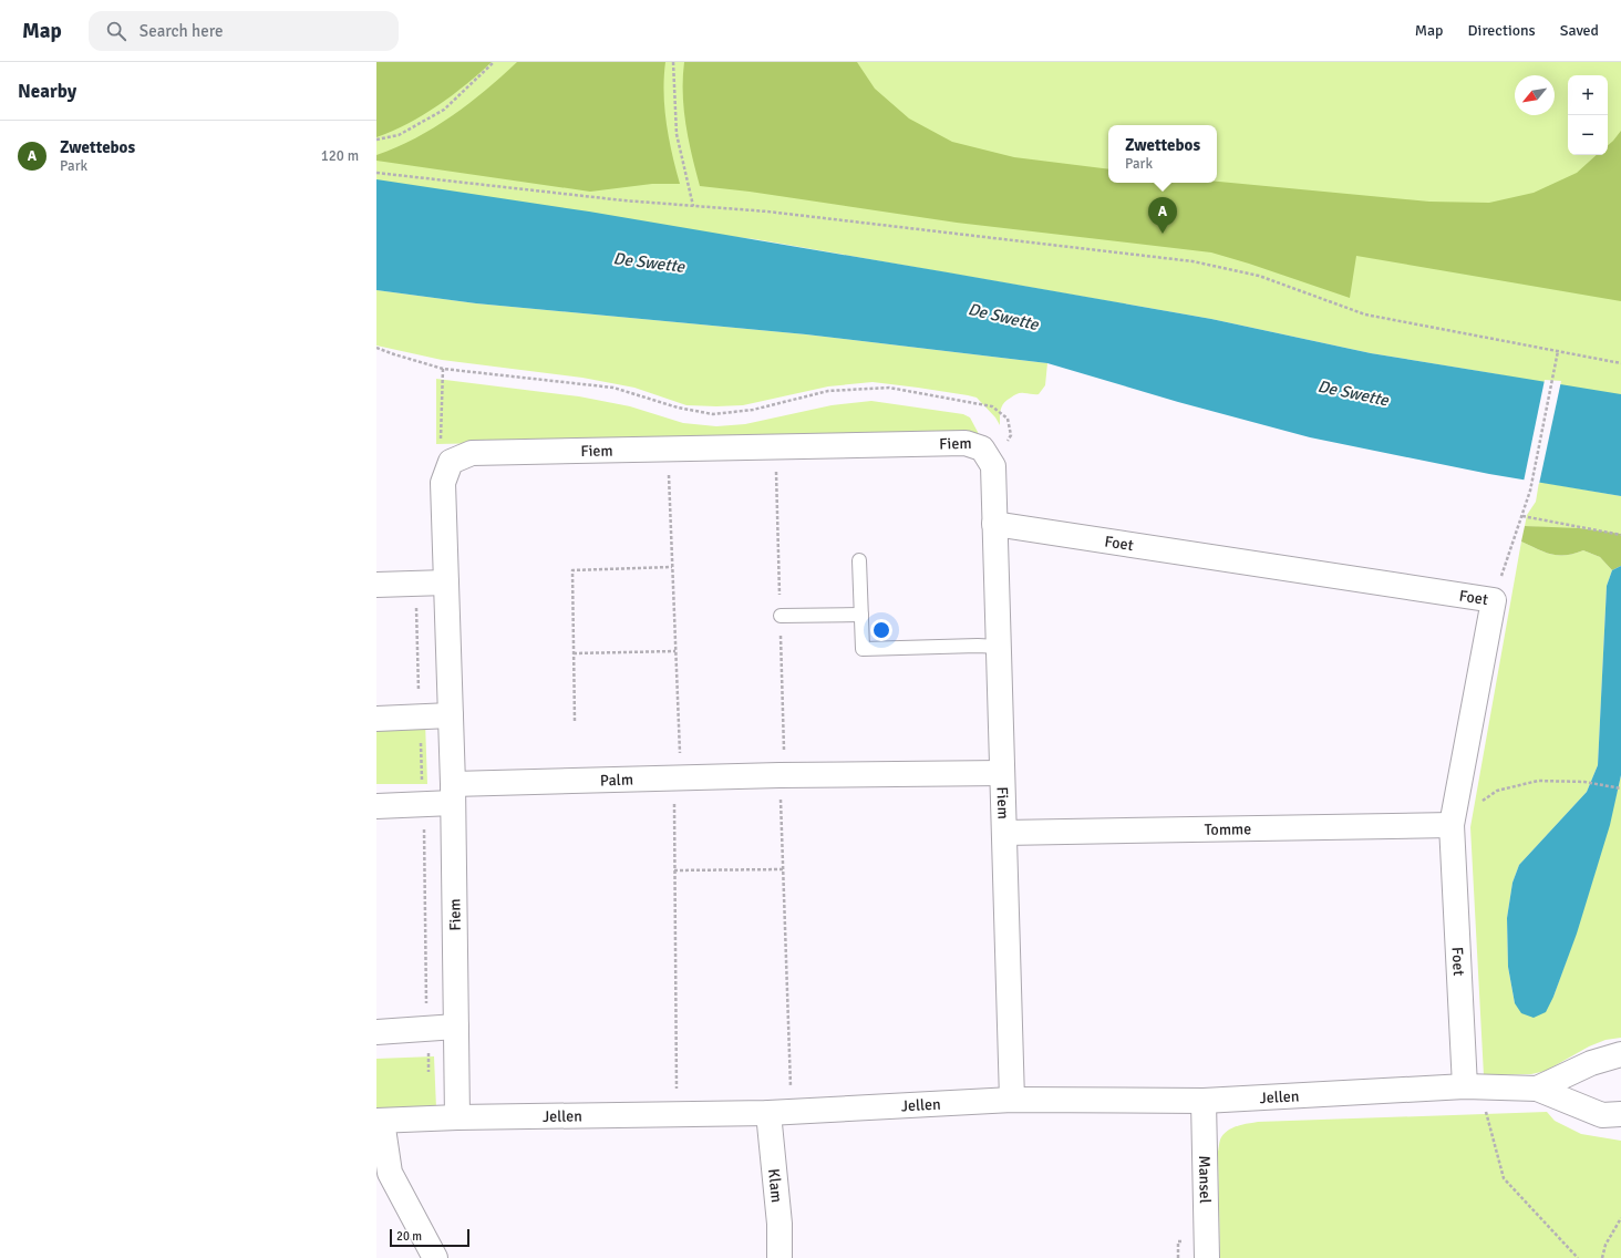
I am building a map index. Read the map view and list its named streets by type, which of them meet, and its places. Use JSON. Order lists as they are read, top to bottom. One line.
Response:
{"streets":{"street":["Fiem","Foet","Palm","Tomme","Jellen","Mansel","Klam"]},"crossings":[["Fiem","Foet"],["Fiem","Palm"],["Fiem","Tomme"],["Fiem","Jellen"],["Foet","Tomme"],["Foet","Jellen"],["Jellen","Mansel"],["Jellen","Klam"]],"water":["De Swette"],"scale_bar":"20 m","north":"bottom left","page":{"header":"Map","search":"Search here","nav":["Map","Directions","Saved"],"heading":"Nearby","map_buttons":["+","−"],"list":[{"mark":"A","name":"Zwettebos","note":"Park","value":"120 m"}],"popup":["Zwettebos","Park"],"pins":"A","scale":"20 m"}}
